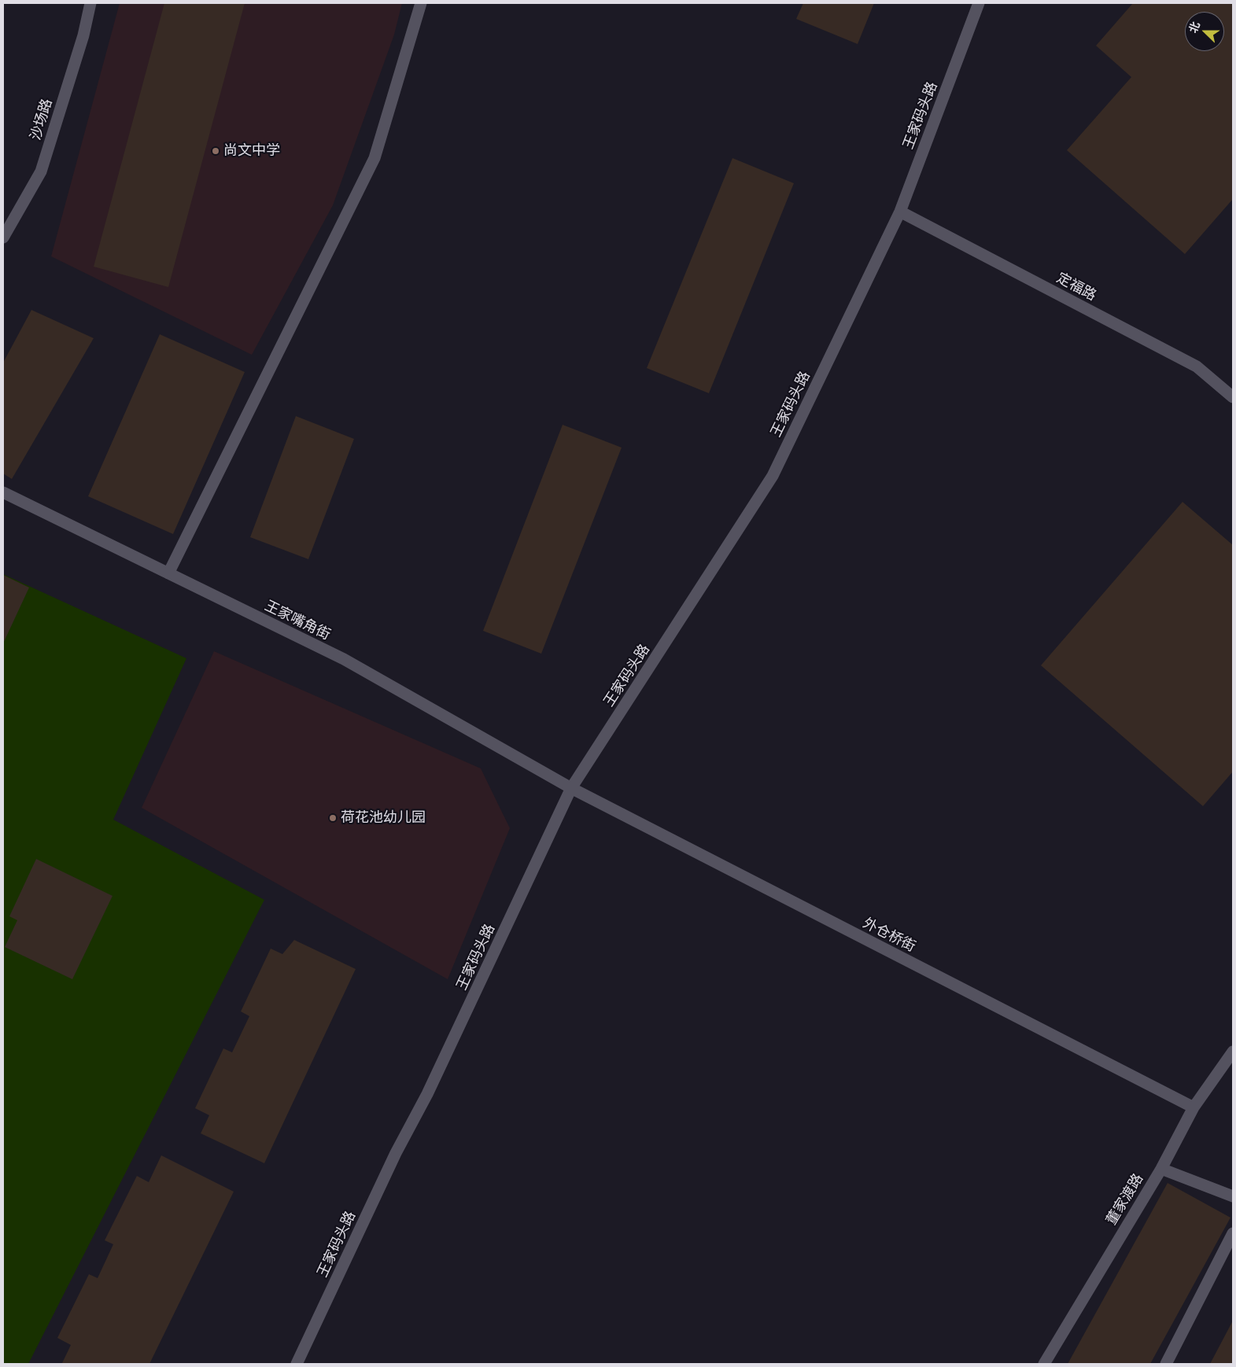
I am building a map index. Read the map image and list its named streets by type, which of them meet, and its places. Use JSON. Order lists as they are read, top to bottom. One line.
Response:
{"streets":{"street":["王家码头路","沙场路","定福路","王家嘴角街","外仓桥街","董家渡路"]},"crossings":[["王家码头路","定福路"],["王家码头路","王家嘴角街"],["王家码头路","外仓桥街"],["王家嘴角街","外仓桥街"],["外仓桥街","董家渡路"]],"places":["尚文中学","荷花池幼儿园"],"north":"left"}
